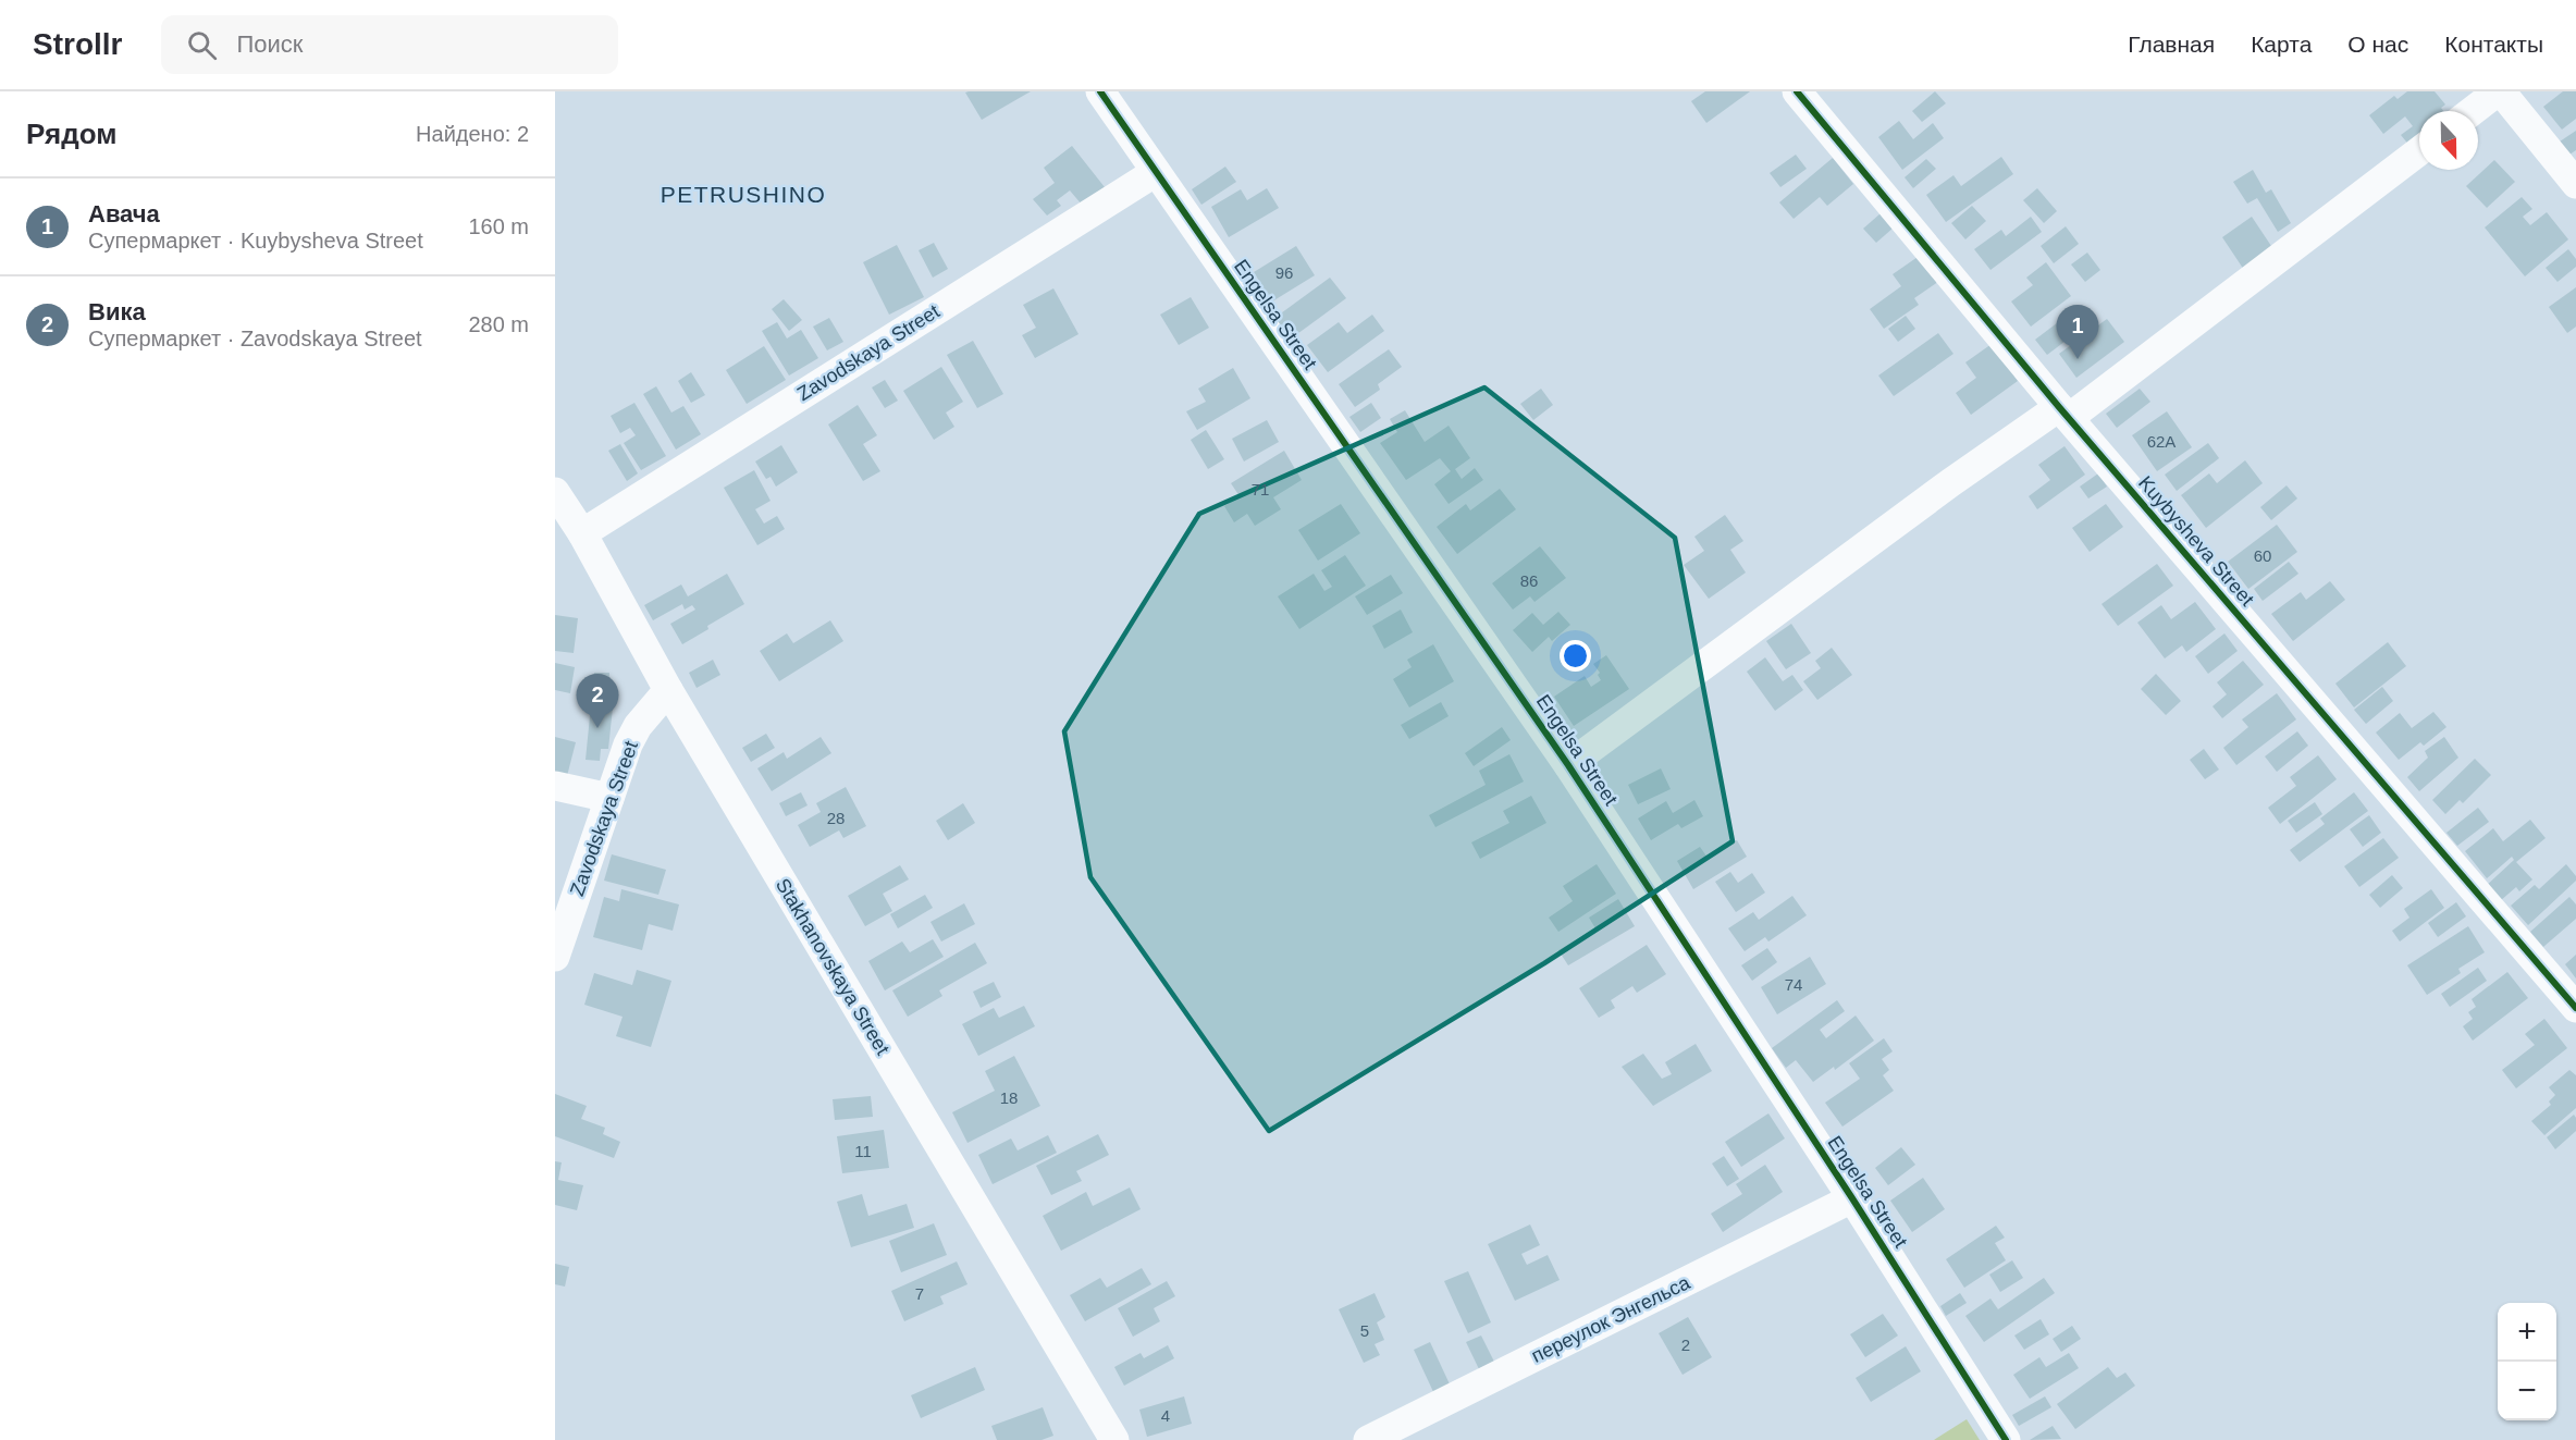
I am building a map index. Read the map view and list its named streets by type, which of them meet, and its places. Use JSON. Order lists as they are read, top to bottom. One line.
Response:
{"streets":{"street":["Engelsa Street","Zavodskaya Street","Kuybysheva Street","Stakhanovskaya Street","переулок Энгельса"]},"crossings":[["Engelsa Street","Zavodskaya Street"],["Engelsa Street","Kuybysheva Street"],["Engelsa Street","переулок Энгельса"],["Zavodskaya Street","Stakhanovskaya Street"]],"districts":["PETRUSHINO"],"house_numbers":["96","62А","71","60","86","28","74","18","11","7","5","2","4"],"north":"bottom","page":{"header":"Strollr","search":"Поиск","nav":["Главная","Карта","О нас","Контакты"],"heading":["Рядом","Найдено: 2"],"list":[{"mark":"1","name":"Авача","note":"Супермаркет · Kuybysheva Street","value":"160 m"},{"mark":"2","name":"Вика","note":"Супермаркет · Zavodskaya Street","value":"280 m"}],"pins":["1","2"],"map_buttons":["+","−"]}}
